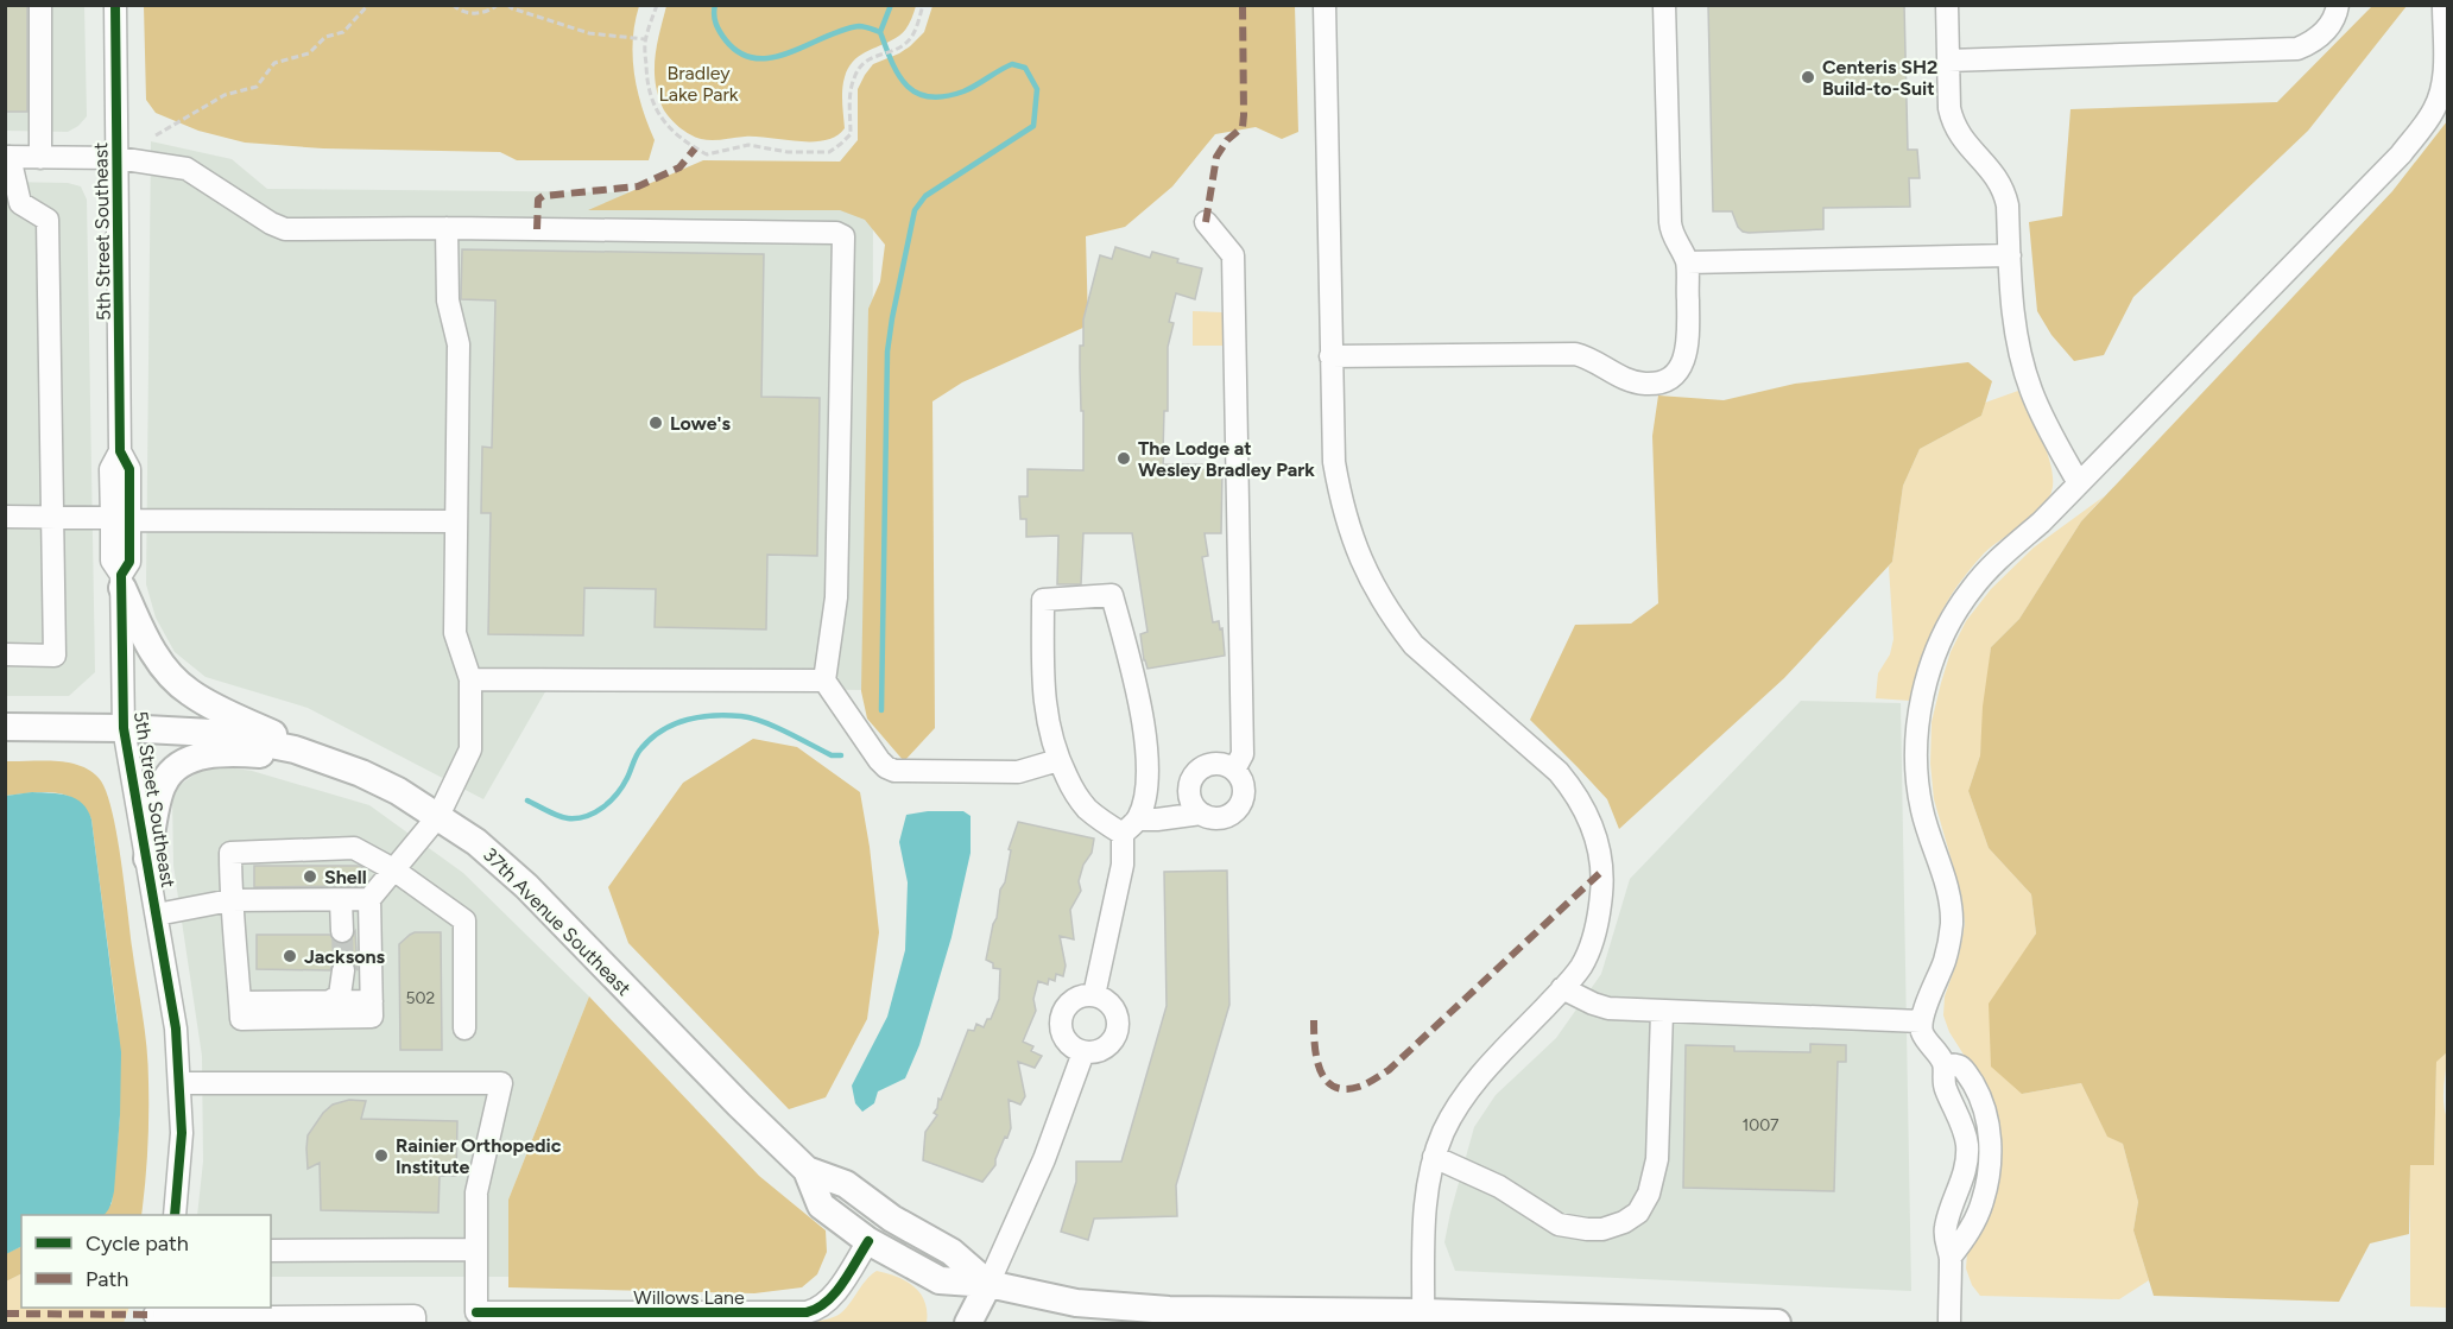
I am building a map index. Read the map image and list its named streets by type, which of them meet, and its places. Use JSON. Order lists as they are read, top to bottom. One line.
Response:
{"streets":{"main road":["37th Avenue Southeast"],"street":["5th Street Southeast","Willows Lane"]},"crossings":[["5th Street Southeast","37th Avenue Southeast"],["37th Avenue Southeast","Willows Lane"]],"parks":["Bradley Lake Park"],"places":["Centeris SH2 Build-to-Suit","Lowe's","The Lodge at Wesley Bradley Park","Shell","Jacksons","Rainier Orthopedic Institute"],"house_numbers":["502","1007"],"legend":["Cycle path","Path"]}
